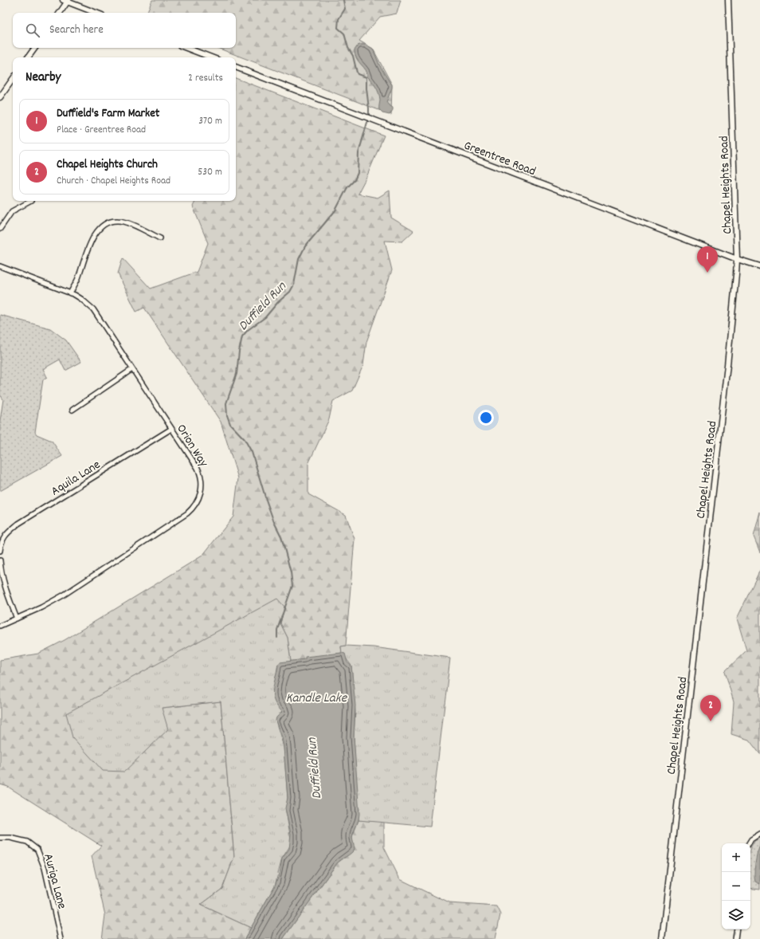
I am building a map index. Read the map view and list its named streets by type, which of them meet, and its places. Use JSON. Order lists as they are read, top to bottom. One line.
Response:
{"streets":{"street":["Greentree Road","Chapel Heights Road","Orion Way","Aquila Lane","Auriga Lane"]},"crossings":[["Greentree Road","Chapel Heights Road"],["Orion Way","Aquila Lane"]],"water":["Duffield Run","Kandle Lake"],"page":{"search":"Search here","heading":["Nearby","2 results"],"list":[{"mark":"1","name":"Duffield's Farm Market","note":"Place · Greentree Road","value":"370 m"},{"mark":"2","name":"Chapel Heights Church","note":"Church · Chapel Heights Road","value":"530 m"}],"pins":["1","2"],"map_buttons":["+","−"]}}
